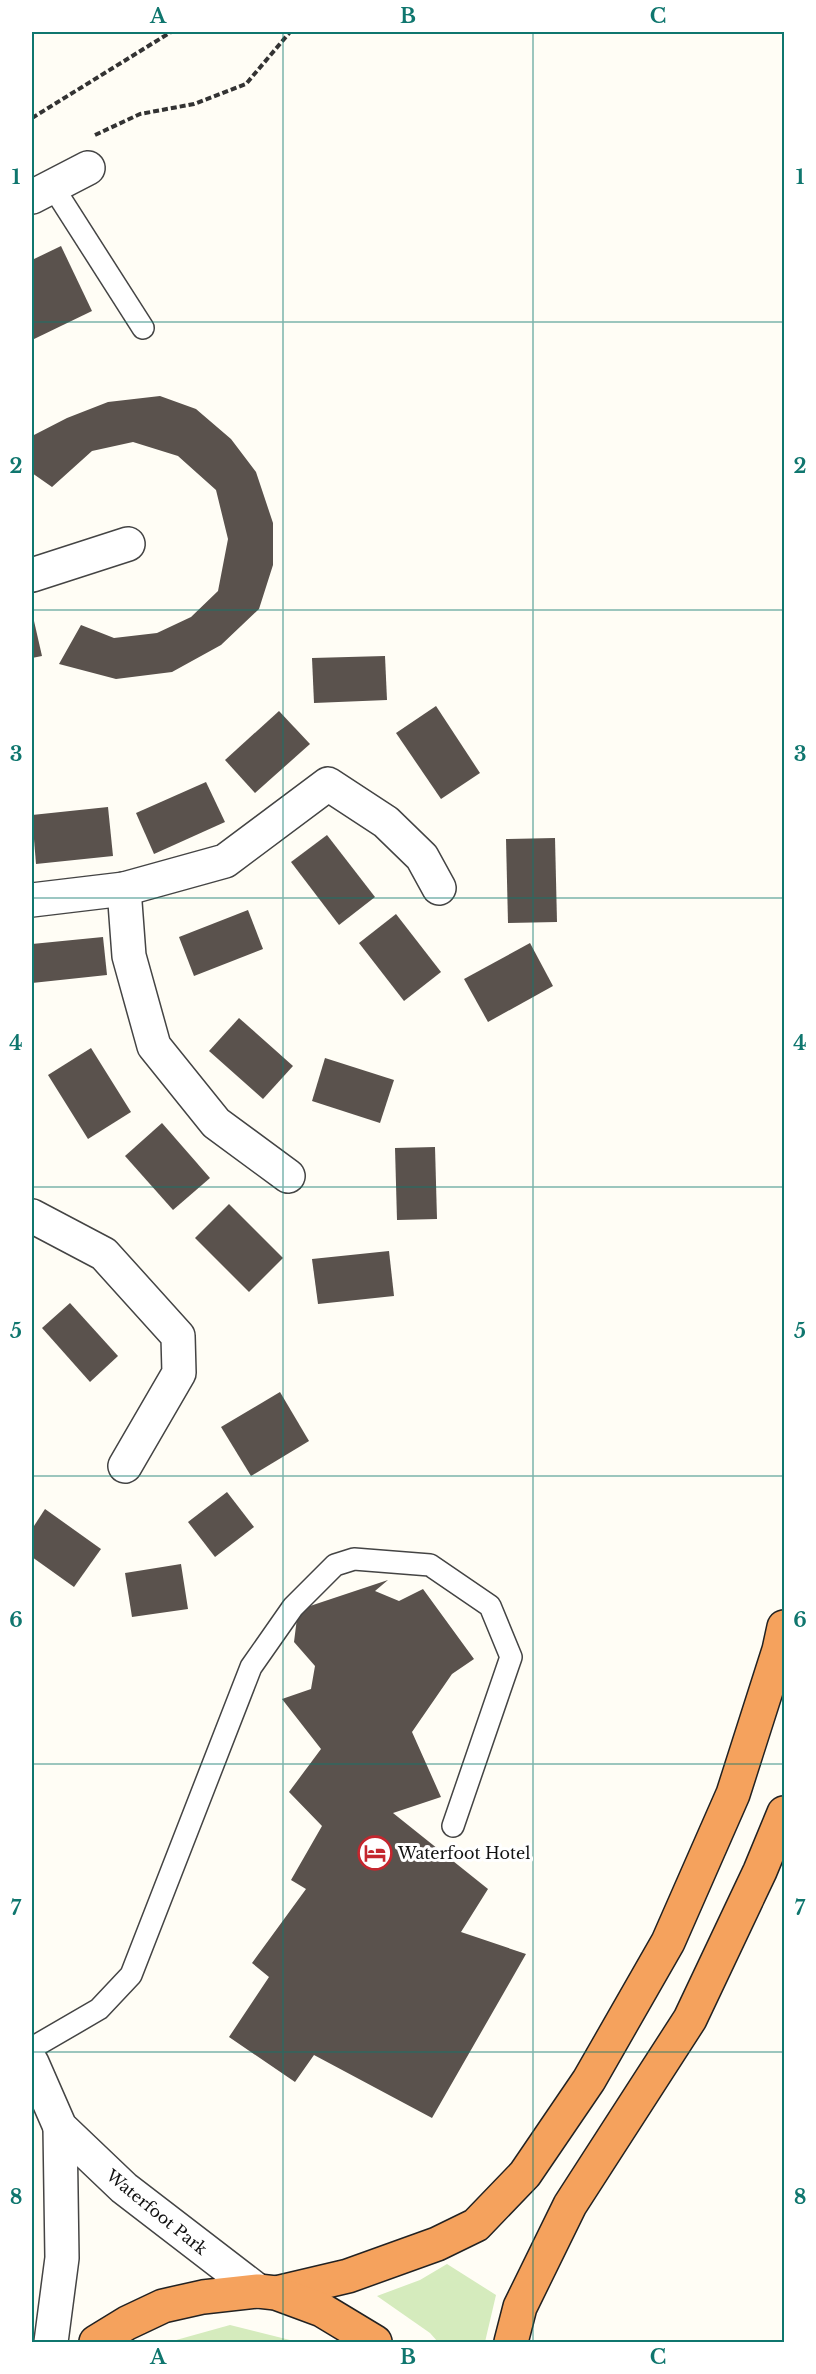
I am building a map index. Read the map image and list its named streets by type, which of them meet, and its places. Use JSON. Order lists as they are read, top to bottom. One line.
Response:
{"streets":{"street":["Waterfoot Park"]},"places":{"hotel":["Waterfoot Hotel"]},"grid":{"columns":["A","B","C"],"rows":["1","2","3","4","5","6","7","8"]}}
